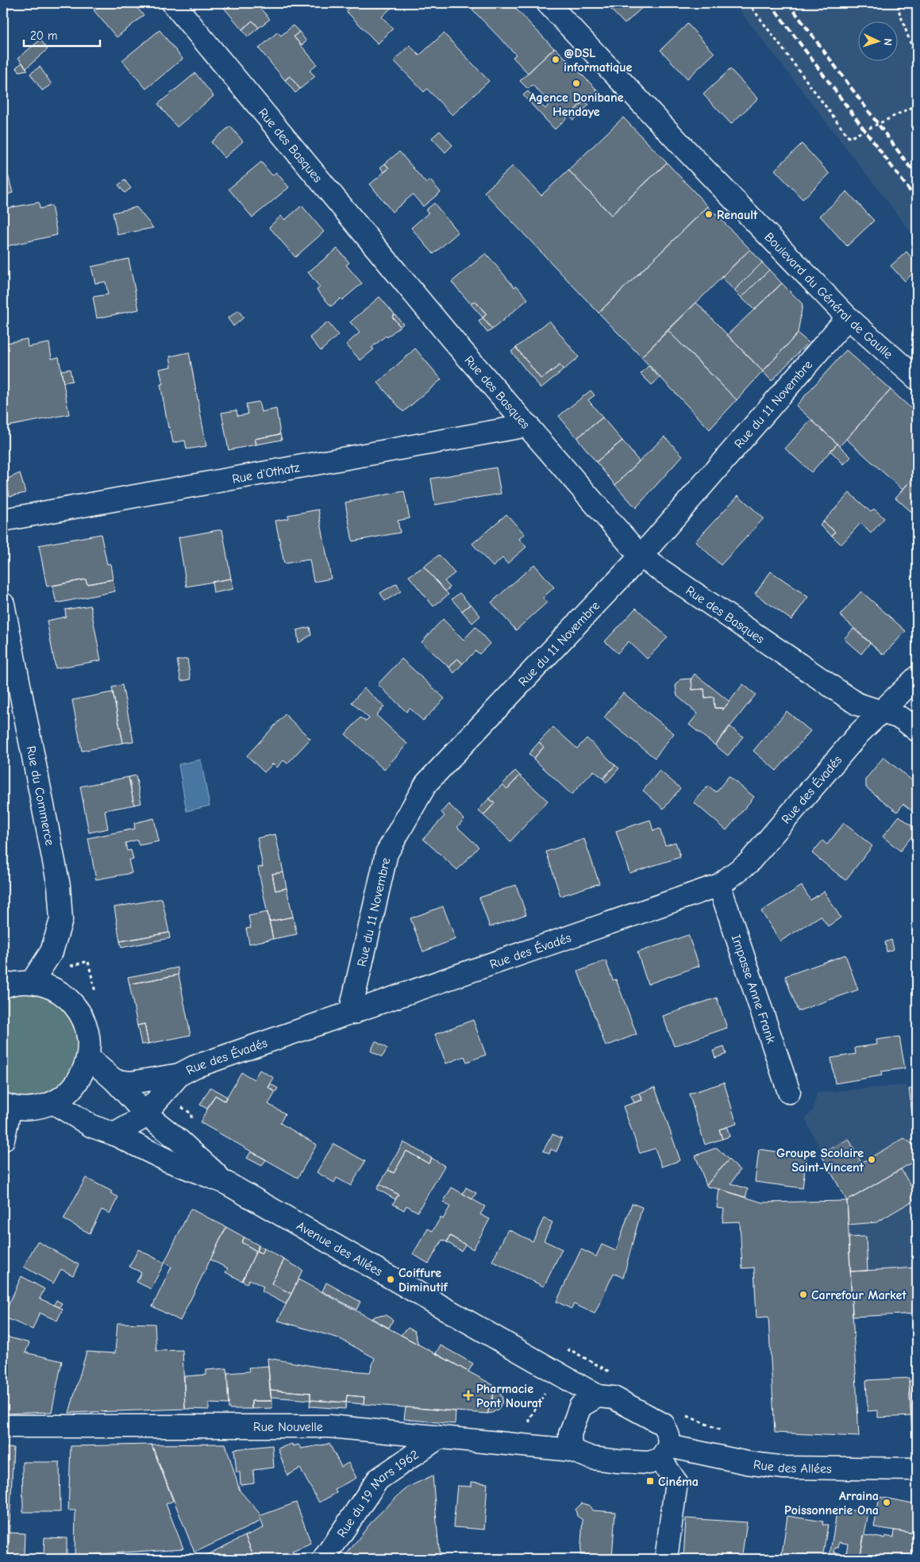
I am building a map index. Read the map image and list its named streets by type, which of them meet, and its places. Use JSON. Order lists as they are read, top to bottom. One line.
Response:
{"streets":{"street":["Rue des Basques","Boulevard du Général de Gaulle","Rue du 11 Novembre","Rue d'Othatz","Rue des Évadés","Rue du Commerce","Impasse Anne Frank","Avenue des Allées","Rue Nouvelle","Rue des Allées","Rue du 19 Mars 1962"]},"crossings":[["Rue des Basques","Rue du 11 Novembre"],["Rue des Basques","Rue d'Othatz"],["Rue des Basques","Rue des Évadés"],["Boulevard du Général de Gaulle","Rue du 11 Novembre"],["Rue du 11 Novembre","Rue des Évadés"],["Rue des Évadés","Impasse Anne Frank"],["Rue des Évadés","Avenue des Allées"],["Rue Nouvelle","Rue des Allées"],["Rue Nouvelle","Rue du 19 Mars 1962"]],"places":{"other":["@DSL informatique","Agence Donibane Hendaye","Renault","Groupe Scolaire Saint-Vincent","Coiffure Diminutif","Carrefour Market","Arraina Poissonnerie Ona"],"health":["Pharmacie Pont Nourat"],"transit":["Cinéma"]},"scale_bar":"20 m","north":"right"}
